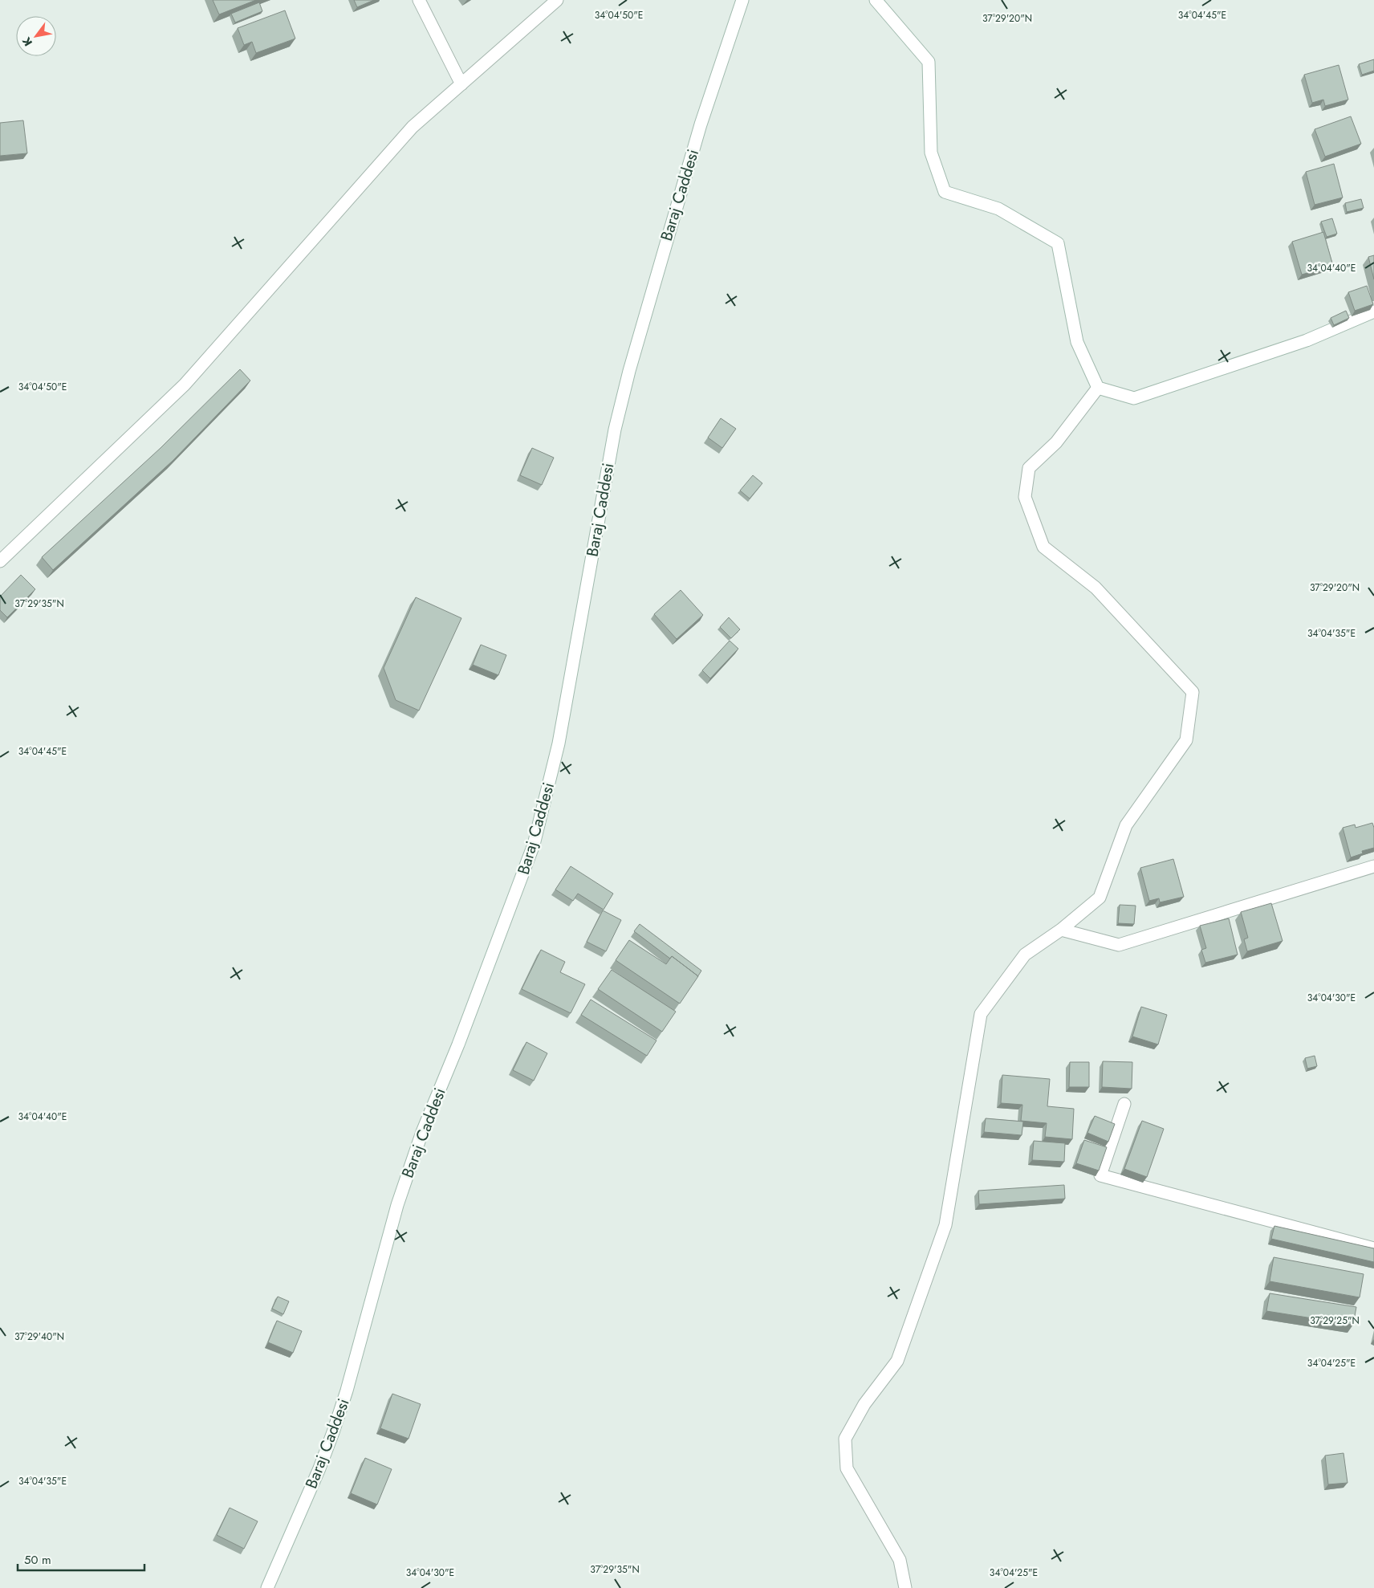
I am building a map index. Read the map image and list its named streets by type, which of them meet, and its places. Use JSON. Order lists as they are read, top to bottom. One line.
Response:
{"streets":{"street":["Baraj Caddesi"]},"scale_bar":"50 m","north":"bottom left","coordinates":["34°04'50\"E","34°04'45\"E","37°29'20\"N","34°04'40\"E","37°29'35\"N","34°04'35\"E","34°04'30\"E","37°29'25\"N","37°29'40\"N","34°04'25\"E"]}
